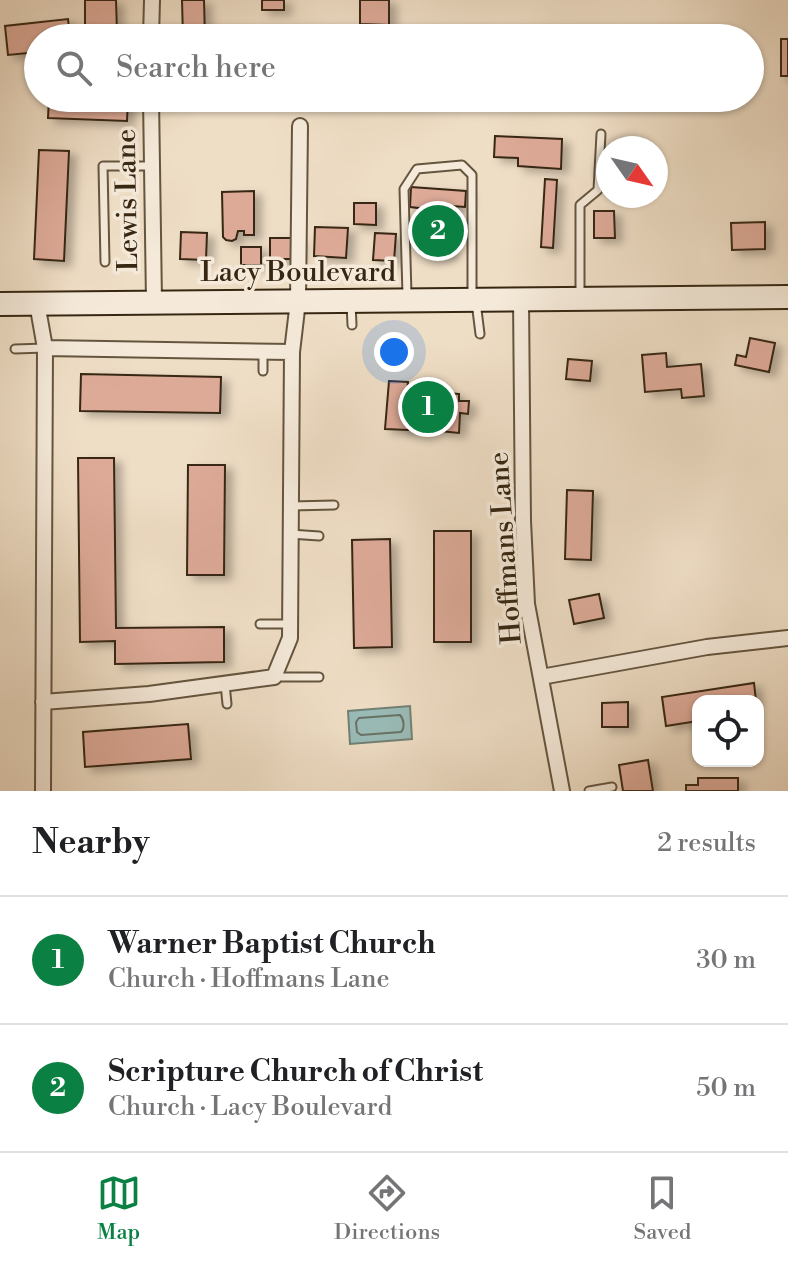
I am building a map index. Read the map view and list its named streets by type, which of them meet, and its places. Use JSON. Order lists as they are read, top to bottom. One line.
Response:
{"streets":{"street":["Lewis Lane","Lacy Boulevard","Hoffmans Lane"]},"crossings":[["Lewis Lane","Lacy Boulevard"],["Lacy Boulevard","Hoffmans Lane"]],"north":"bottom right","page":{"search":"Search here","pins":["2","1"],"heading":["Nearby","2 results"],"list":[{"mark":"1","name":"Warner Baptist Church","note":"Church · Hoffmans Lane","value":"30 m"},{"mark":"2","name":"Scripture Church of Christ","note":"Church · Lacy Boulevard","value":"50 m"}],"nav":["Map","Directions","Saved"]}}
